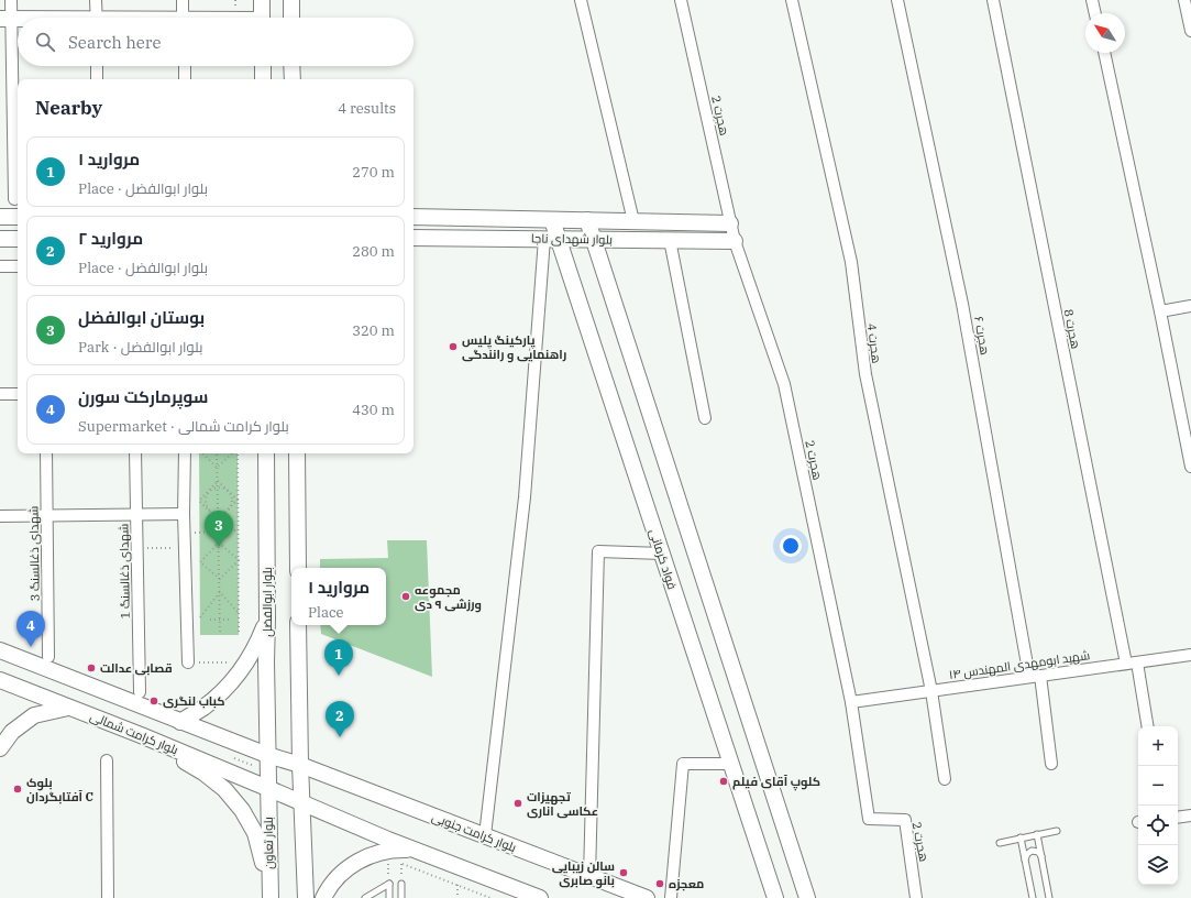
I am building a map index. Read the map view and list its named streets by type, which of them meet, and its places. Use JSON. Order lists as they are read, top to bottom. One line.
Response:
{"streets":{"street":["هجرت 2","بلوار شهدای ناجا","هجرت 8","هجرت ۶","هجرت 4","شهدای ذغالسنگ 3","فواد کرمانی","شهدای ذغالسنگ 1","بلوار ابوالفضل","شهید ابومهدی المهندس ۱۴","بلوار کرامت شمالی","بلوار کرامت جنوبی","بلوار تعاون"]},"crossings":[["هجرت 2","بلوار شهدای ناجا"],["هجرت 2","شهید ابومهدی المهندس ۱۴"],["بلوار شهدای ناجا","فواد کرمانی"],["هجرت 8","شهید ابومهدی المهندس ۱۴"],["هجرت ۶","شهید ابومهدی المهندس ۱۴"],["هجرت 4","شهید ابومهدی المهندس ۱۴"],["بلوار ابوالفضل","بلوار کرامت شمالی"],["بلوار ابوالفضل","بلوار کرامت جنوبی"],["بلوار ابوالفضل","بلوار تعاون"],["بلوار کرامت شمالی","بلوار تعاون"]],"places":["پارکینگ پلیس راهنمایی و رانندگی","مجموعه ورزشی ۹ دی","قصابی عدالت","کباب لنگری","کلوپ آقای فیلم","بلوک آفتابگردان C","تجهیزات عکاسی اناری","سالن زیبایی بانو صابری","معجزه"],"north":"top left","page":{"search":"Search here","heading":["Nearby","4 results"],"list":[{"mark":"1","name":"مروارید ۱","note":"Place · بلوار ابوالفضل","value":"270 m"},{"mark":"2","name":"مروارید ۲","note":"Place · بلوار ابوالفضل","value":"280 m"},{"mark":"3","name":"بوستان ابوالفضل","note":"Park · بلوار ابوالفضل","value":"320 m"},{"mark":"4","name":"سوپرمارکت سورن","note":"Supermarket · بلوار کرامت شمالی","value":"430 m"}],"pins":["3","4","1","2"],"popup":["مروارید ۱","Place"],"map_buttons":["+","−"]}}
